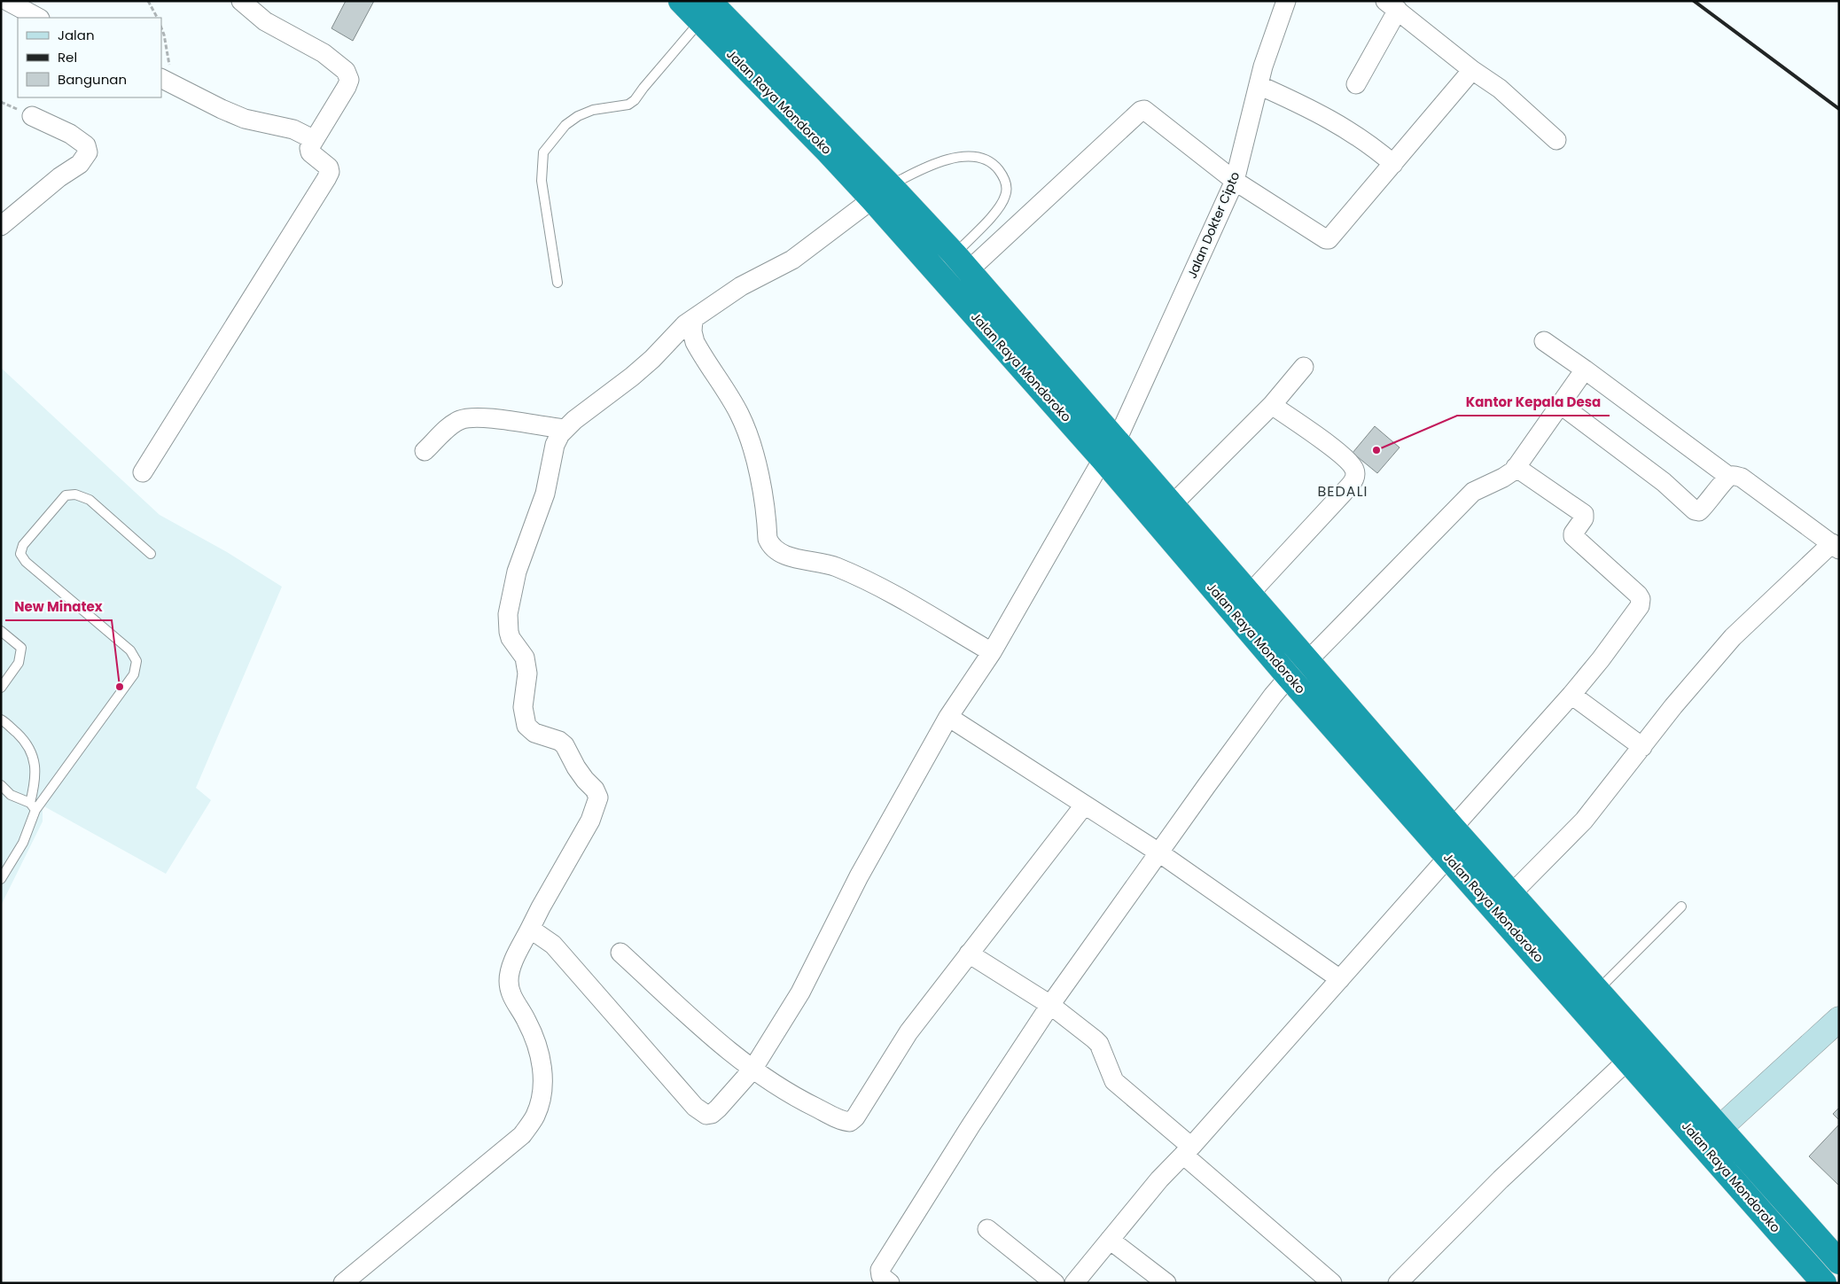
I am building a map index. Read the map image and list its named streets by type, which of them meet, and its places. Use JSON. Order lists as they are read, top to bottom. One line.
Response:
{"streets":{"highway":["Jalan Raya Mondoroko"],"street":["Jalan Dokter Cipto"]},"crossings":[["Jalan Raya Mondoroko","Jalan Dokter Cipto"]],"districts":["BEDALI"],"places":["Kantor Kepala Desa","New Minatex"],"legend":["Jalan","Rel","Bangunan"]}
